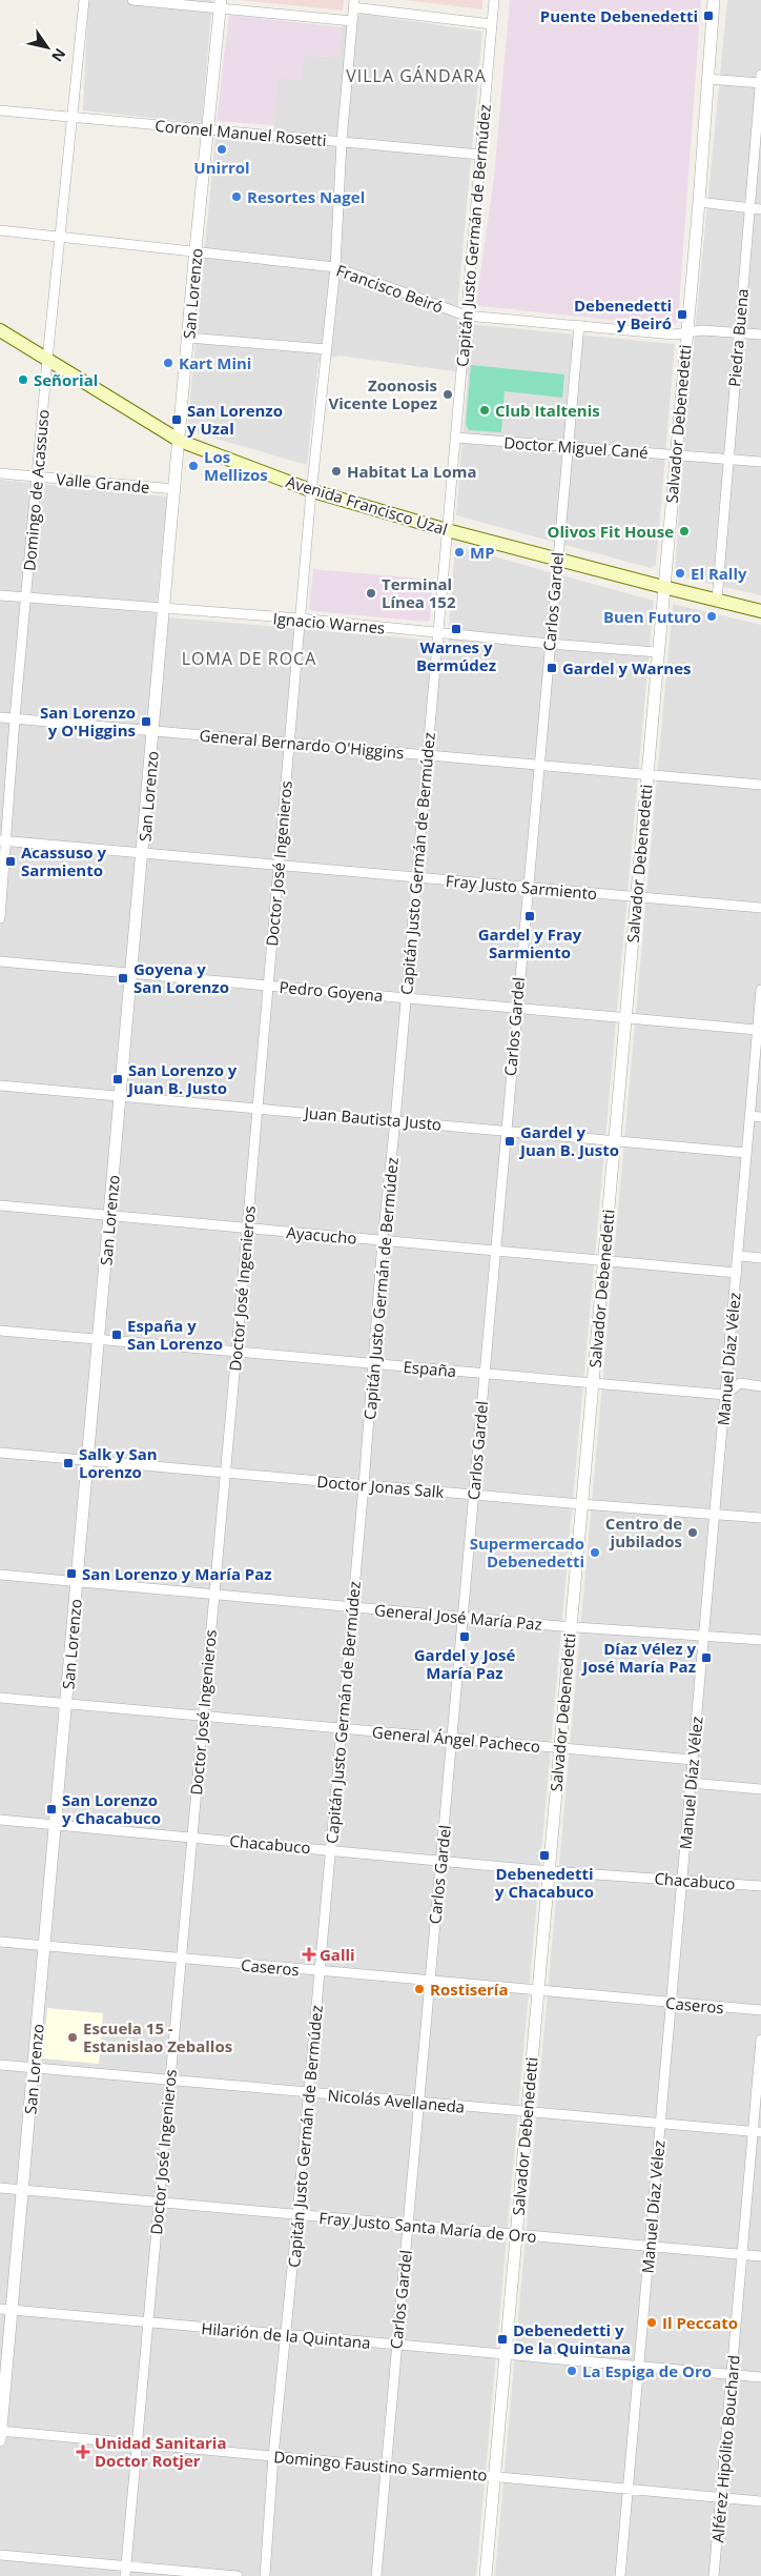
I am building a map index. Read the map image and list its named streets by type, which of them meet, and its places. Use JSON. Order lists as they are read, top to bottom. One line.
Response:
{"streets":{"main road":["Avenida Francisco Uzal"],"street":["Coronel Manuel Rosetti","Capitán Justo Germán de Bermúdez","Francisco Beiró","San Lorenzo","Piedra Buena","Salvador Debenedetti","Doctor Miguel Cané","Valle Grande","Domingo de Acassuso","Carlos Gardel","Ignacio Warnes","General Bernardo O'Higgins","Doctor José Ingenieros","Fray Justo Sarmiento","Pedro Goyena","Juan Bautista Justo","Ayacucho","Manuel Díaz Vélez","España","Doctor Jonas Salk","General José María Paz","General Ángel Pacheco","Chacabuco","Caseros","Nicolás Avellaneda","Fray Justo Santa María de Oro","Hilarión de la Quintana","Alférez Hipólito Bouchard","Domingo Faustino Sarmiento"]},"crossings":[["Coronel Manuel Rosetti","Capitán Justo Germán de Bermúdez"],["Coronel Manuel Rosetti","San Lorenzo"],["Coronel Manuel Rosetti","Domingo de Acassuso"],["Coronel Manuel Rosetti","Doctor José Ingenieros"],["Capitán Justo Germán de Bermúdez","Francisco Beiró"],["Capitán Justo Germán de Bermúdez","Doctor Miguel Cané"],["Capitán Justo Germán de Bermúdez","Avenida Francisco Uzal"],["Capitán Justo Germán de Bermúdez","Ignacio Warnes"],["Capitán Justo Germán de Bermúdez","General Bernardo O'Higgins"],["Capitán Justo Germán de Bermúdez","Fray Justo Sarmiento"],["Capitán Justo Germán de Bermúdez","Pedro Goyena"],["Capitán Justo Germán de Bermúdez","Juan Bautista Justo"],["Capitán Justo Germán de Bermúdez","Ayacucho"],["Capitán Justo Germán de Bermúdez","España"],["Capitán Justo Germán de Bermúdez","Doctor Jonas Salk"],["Capitán Justo Germán de Bermúdez","General José María Paz"],["Capitán Justo Germán de Bermúdez","General Ángel Pacheco"],["Capitán Justo Germán de Bermúdez","Chacabuco"],["Capitán Justo Germán de Bermúdez","Caseros"],["Capitán Justo Germán de Bermúdez","Nicolás Avellaneda"],["Capitán Justo Germán de Bermúdez","Fray Justo Santa María de Oro"],["Capitán Justo Germán de Bermúdez","Hilarión de la Quintana"],["Capitán Justo Germán de Bermúdez","Domingo Faustino Sarmiento"],["Francisco Beiró","San Lorenzo"],["Francisco Beiró","Piedra Buena"],["Francisco Beiró","Salvador Debenedetti"],["Francisco Beiró","Domingo de Acassuso"],["Francisco Beiró","Carlos Gardel"],["Francisco Beiró","Doctor José Ingenieros"],["San Lorenzo","Valle Grande"],["San Lorenzo","Avenida Francisco Uzal"],["San Lorenzo","Ignacio Warnes"],["San Lorenzo","General Bernardo O'Higgins"],["San Lorenzo","Fray Justo Sarmiento"],["San Lorenzo","Pedro Goyena"],["San Lorenzo","Juan Bautista Justo"],["San Lorenzo","Ayacucho"],["San Lorenzo","España"],["San Lorenzo","Doctor Jonas Salk"],["San Lorenzo","General José María Paz"],["San Lorenzo","General Ángel Pacheco"],["San Lorenzo","Chacabuco"],["San Lorenzo","Caseros"],["San Lorenzo","Nicolás Avellaneda"],["San Lorenzo","Fray Justo Santa María de Oro"],["San Lorenzo","Hilarión de la Quintana"],["San Lorenzo","Domingo Faustino Sarmiento"],["Piedra Buena","Doctor Miguel Cané"],["Piedra Buena","Avenida Francisco Uzal"],["Salvador Debenedetti","Doctor Miguel Cané"],["Salvador Debenedetti","Avenida Francisco Uzal"],["Salvador Debenedetti","Ignacio Warnes"],["Salvador Debenedetti","General Bernardo O'Higgins"],["Salvador Debenedetti","Fray Justo Sarmiento"],["Salvador Debenedetti","Pedro Goyena"],["Salvador Debenedetti","Juan Bautista Justo"],["Salvador Debenedetti","Ayacucho"],["Salvador Debenedetti","España"],["Salvador Debenedetti","Doctor Jonas Salk"],["Salvador Debenedetti","General José María Paz"],["Salvador Debenedetti","General Ángel Pacheco"],["Salvador Debenedetti","Chacabuco"],["Salvador Debenedetti","Caseros"],["Salvador Debenedetti","Nicolás Avellaneda"],["Salvador Debenedetti","Fray Justo Santa María de Oro"],["Salvador Debenedetti","Hilarión de la Quintana"],["Salvador Debenedetti","Domingo Faustino Sarmiento"],["Doctor Miguel Cané","Carlos Gardel"],["Valle Grande","Domingo de Acassuso"],["Domingo de Acassuso","Avenida Francisco Uzal"],["Domingo de Acassuso","Ignacio Warnes"],["Domingo de Acassuso","General Bernardo O'Higgins"],["Domingo de Acassuso","Fray Justo Sarmiento"],["Avenida Francisco Uzal","Carlos Gardel"],["Avenida Francisco Uzal","Doctor José Ingenieros"],["Carlos Gardel","Ignacio Warnes"],["Carlos Gardel","General Bernardo O'Higgins"],["Carlos Gardel","Fray Justo Sarmiento"],["Carlos Gardel","Pedro Goyena"],["Carlos Gardel","Juan Bautista Justo"],["Carlos Gardel","Ayacucho"],["Carlos Gardel","España"],["Carlos Gardel","Doctor Jonas Salk"],["Carlos Gardel","General José María Paz"],["Carlos Gardel","General Ángel Pacheco"],["Carlos Gardel","Chacabuco"],["Carlos Gardel","Caseros"],["Carlos Gardel","Nicolás Avellaneda"],["Carlos Gardel","Fray Justo Santa María de Oro"],["Carlos Gardel","Hilarión de la Quintana"],["Carlos Gardel","Domingo Faustino Sarmiento"],["Ignacio Warnes","Doctor José Ingenieros"],["General Bernardo O'Higgins","Doctor José Ingenieros"],["Doctor José Ingenieros","Fray Justo Sarmiento"],["Doctor José Ingenieros","Pedro Goyena"],["Doctor José Ingenieros","Juan Bautista Justo"],["Doctor José Ingenieros","Ayacucho"],["Doctor José Ingenieros","España"],["Doctor José Ingenieros","Doctor Jonas Salk"],["Doctor José Ingenieros","General José María Paz"],["Doctor José Ingenieros","General Ángel Pacheco"],["Doctor José Ingenieros","Chacabuco"],["Doctor José Ingenieros","Caseros"],["Doctor José Ingenieros","Nicolás Avellaneda"],["Doctor José Ingenieros","Fray Justo Santa María de Oro"],["Doctor José Ingenieros","Hilarión de la Quintana"],["Doctor José Ingenieros","Domingo Faustino Sarmiento"],["Pedro Goyena","Manuel Díaz Vélez"],["Juan Bautista Justo","Manuel Díaz Vélez"],["Ayacucho","Manuel Díaz Vélez"],["Manuel Díaz Vélez","España"],["Manuel Díaz Vélez","Doctor Jonas Salk"],["Manuel Díaz Vélez","General José María Paz"],["Manuel Díaz Vélez","General Ángel Pacheco"],["Manuel Díaz Vélez","Chacabuco"],["Manuel Díaz Vélez","Caseros"],["Manuel Díaz Vélez","Nicolás Avellaneda"],["Manuel Díaz Vélez","Fray Justo Santa María de Oro"],["Manuel Díaz Vélez","Hilarión de la Quintana"],["Manuel Díaz Vélez","Domingo Faustino Sarmiento"],["Nicolás Avellaneda","Alférez Hipólito Bouchard"],["Fray Justo Santa María de Oro","Alférez Hipólito Bouchard"],["Hilarión de la Quintana","Alférez Hipólito Bouchard"],["Alférez Hipólito Bouchard","Domingo Faustino Sarmiento"]],"districts":["VILLA GÁNDARA","LOMA DE ROCA"],"places":{"transit":["Puente Debenedetti","Debenedetti y Beiró","San Lorenzo y Uzal","Warnes y Bermúdez","Gardel y Warnes","San Lorenzo y O'Higgins","Acassuso y Sarmiento","Gardel y Fray Sarmiento","Goyena y San Lorenzo","San Lorenzo y Juan B. Justo","Gardel y Juan B. Justo","España y San Lorenzo","Salk y San Lorenzo","San Lorenzo y María Paz","Gardel y José María Paz","Díaz Vélez y José María Paz","San Lorenzo y Chacabuco","Debenedetti y Chacabuco","Debenedetti y De la Quintana"],"other":["Unirrol","Resortes Nagel","Kart Mini","Señorial","Zoonosis Vicente Lopez","Club Italtenis","Los Mellizos","Habitat La Loma","Olivos Fit House","MP","El Rally","Terminal Línea 152","Buen Futuro","Centro de jubilados","Supermercado Debenedetti","Rostisería","Escuela 15 - Estanislao Zeballos","Il Peccato","La Espiga de Oro"],"health":["Galli","Unidad Sanitaria Doctor Rotjer"]},"north":"bottom right"}
